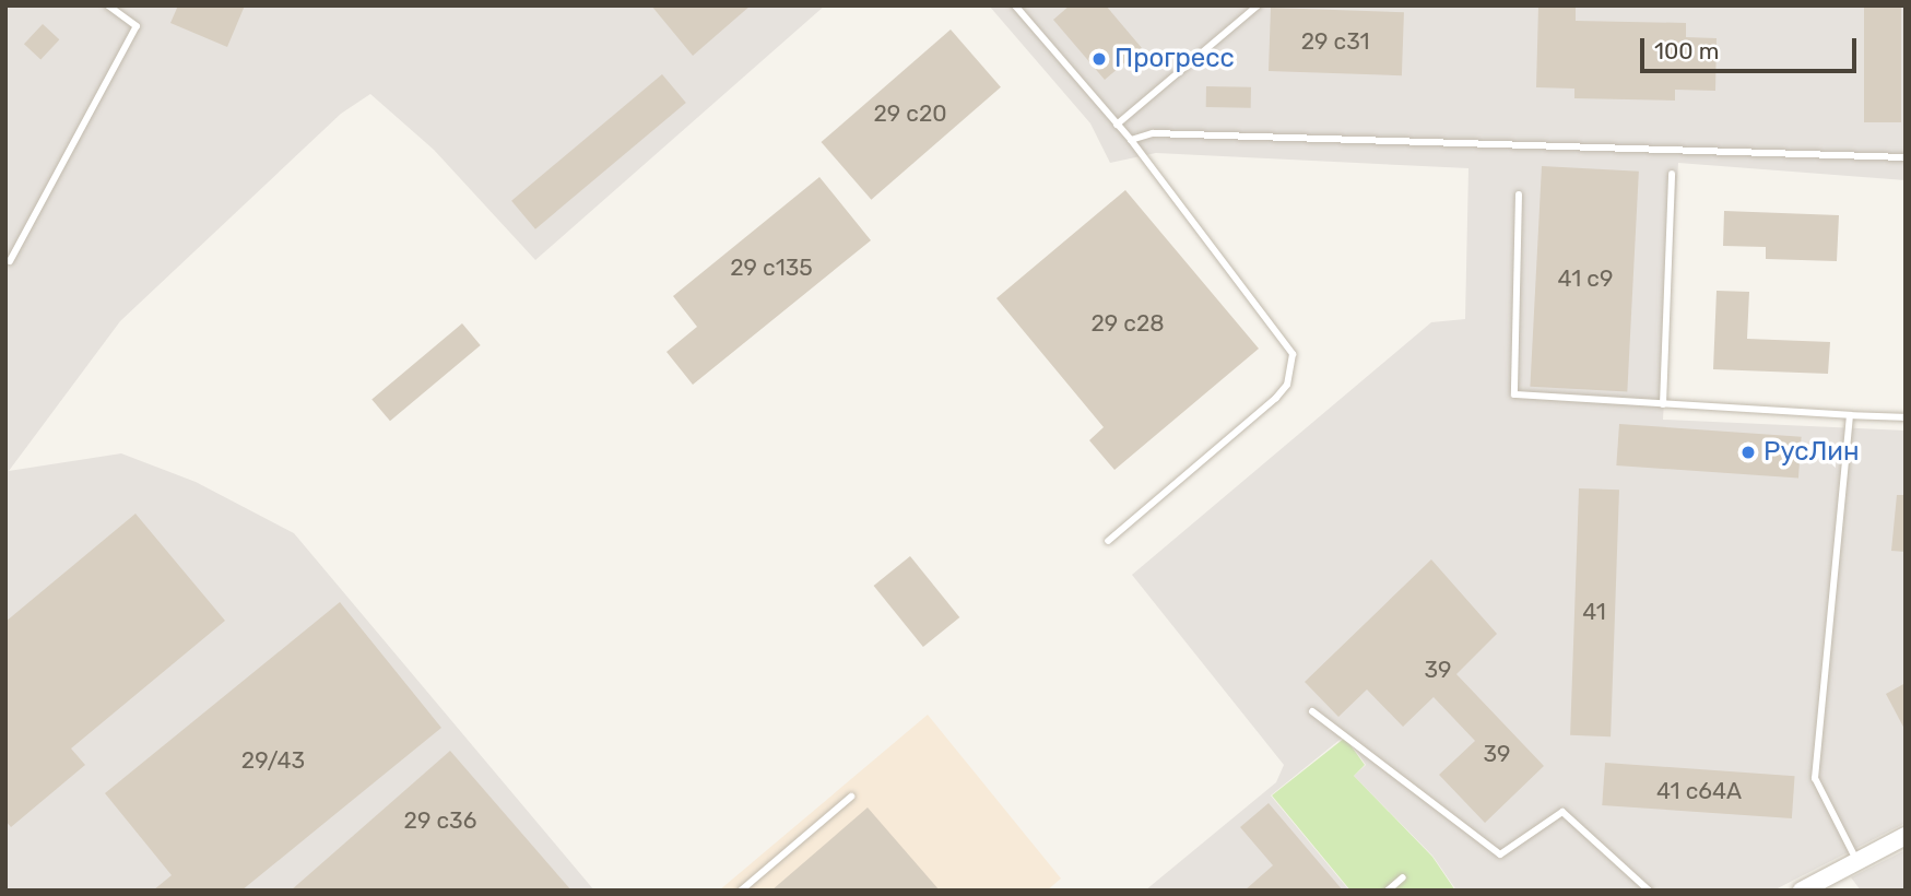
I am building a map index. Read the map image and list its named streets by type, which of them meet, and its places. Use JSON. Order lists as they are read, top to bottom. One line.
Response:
{"places":["Прогресс","РусЛин"],"house_numbers":["29 с31","29 с20","29 с135","41 с9","29 с28","41","39","39","29/43","41 с64А","29 с36"],"scale_bar":"100 m"}
